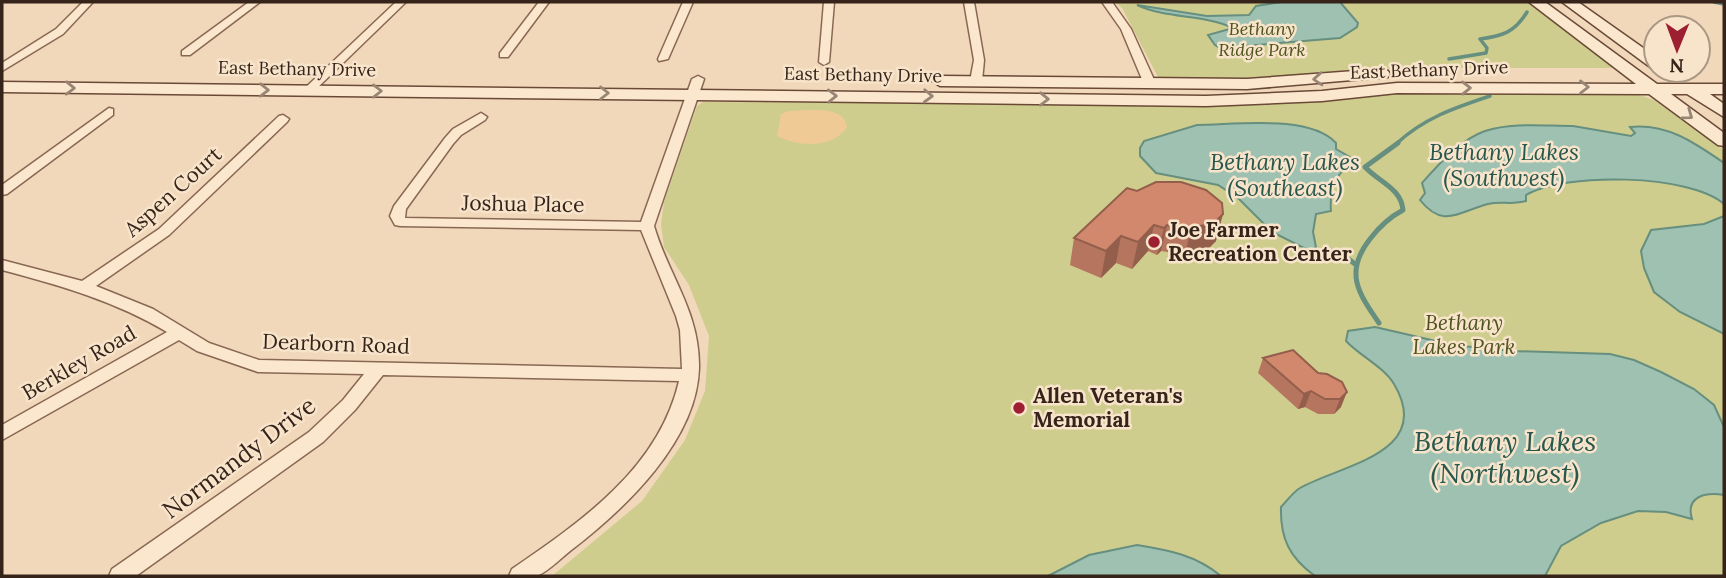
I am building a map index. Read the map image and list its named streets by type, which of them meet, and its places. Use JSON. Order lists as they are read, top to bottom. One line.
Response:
{"streets":{"main road":["East Bethany Drive"],"street":["Aspen Court","Joshua Place","Dearborn Road","Berkley Road","Normandy Drive"]},"crossings":[["Aspen Court","Dearborn Road"],["Dearborn Road","Berkley Road"],["Dearborn Road","Normandy Drive"]],"water":["Bethany Lakes (Southwest)","Bethany Lakes (Southeast)","Bethany Lakes (Northwest)"],"parks":["Bethany Ridge Park","Bethany Lakes Park"],"places":["Joe Farmer Recreation Center","Allen Veteran's Memorial"],"north":"bottom"}
